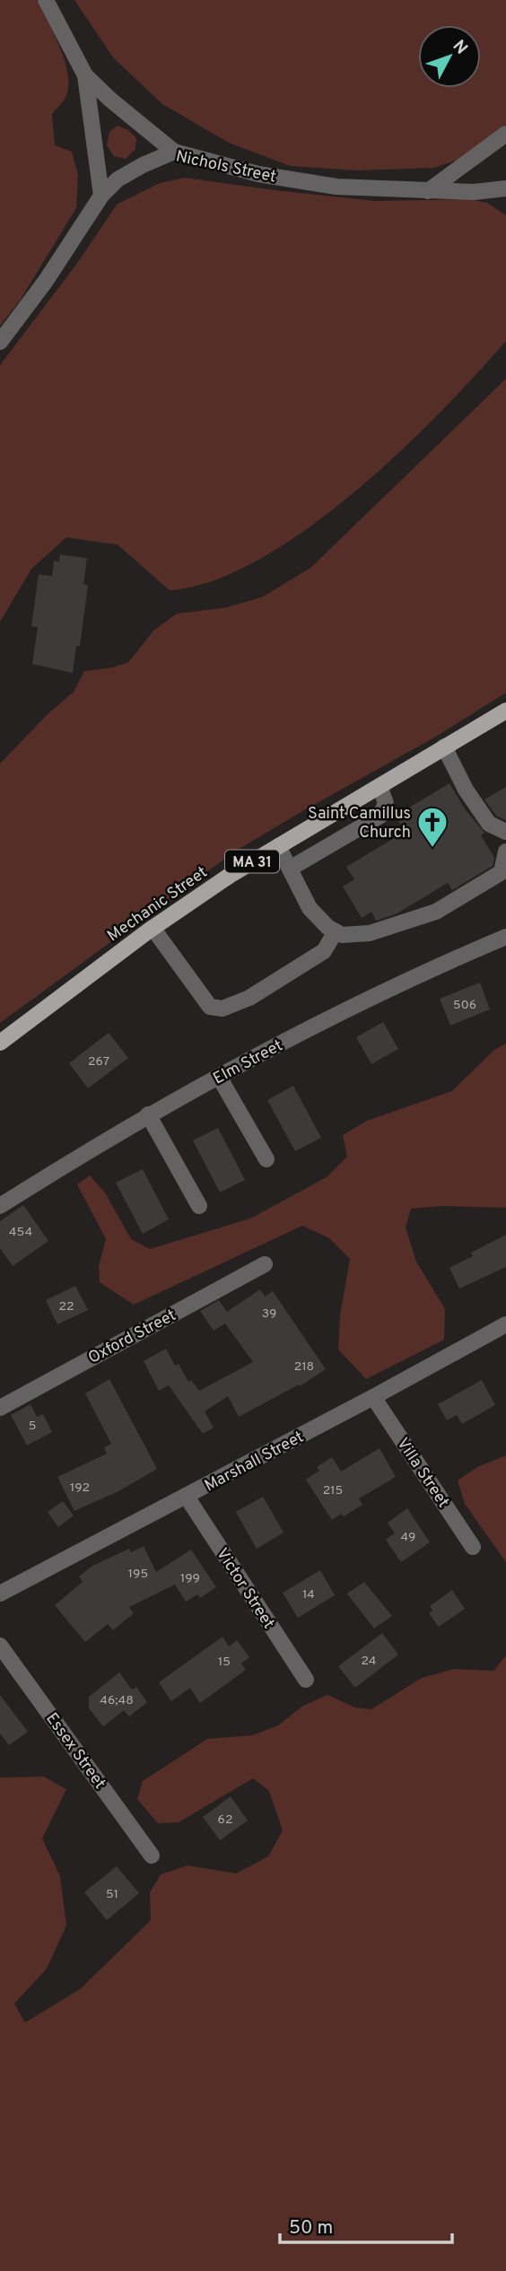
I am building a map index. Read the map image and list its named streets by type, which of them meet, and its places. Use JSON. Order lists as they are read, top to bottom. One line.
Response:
{"streets":{"main road":["MA 31","Mechanic Street"],"street":["Nichols Street","Elm Street","Oxford Street","Marshall Street","Villa Street","Victor Street","Essex Street"]},"crossings":[["Marshall Street","Villa Street"],["Marshall Street","Victor Street"]],"places":{"church":["Saint Camillus Church"]},"house_numbers":["506","267","454","22","39","218","5","192","215","49","195","199","14","24","15","46;48","62","51"],"scale_bar":"50 m","north":"top right"}
